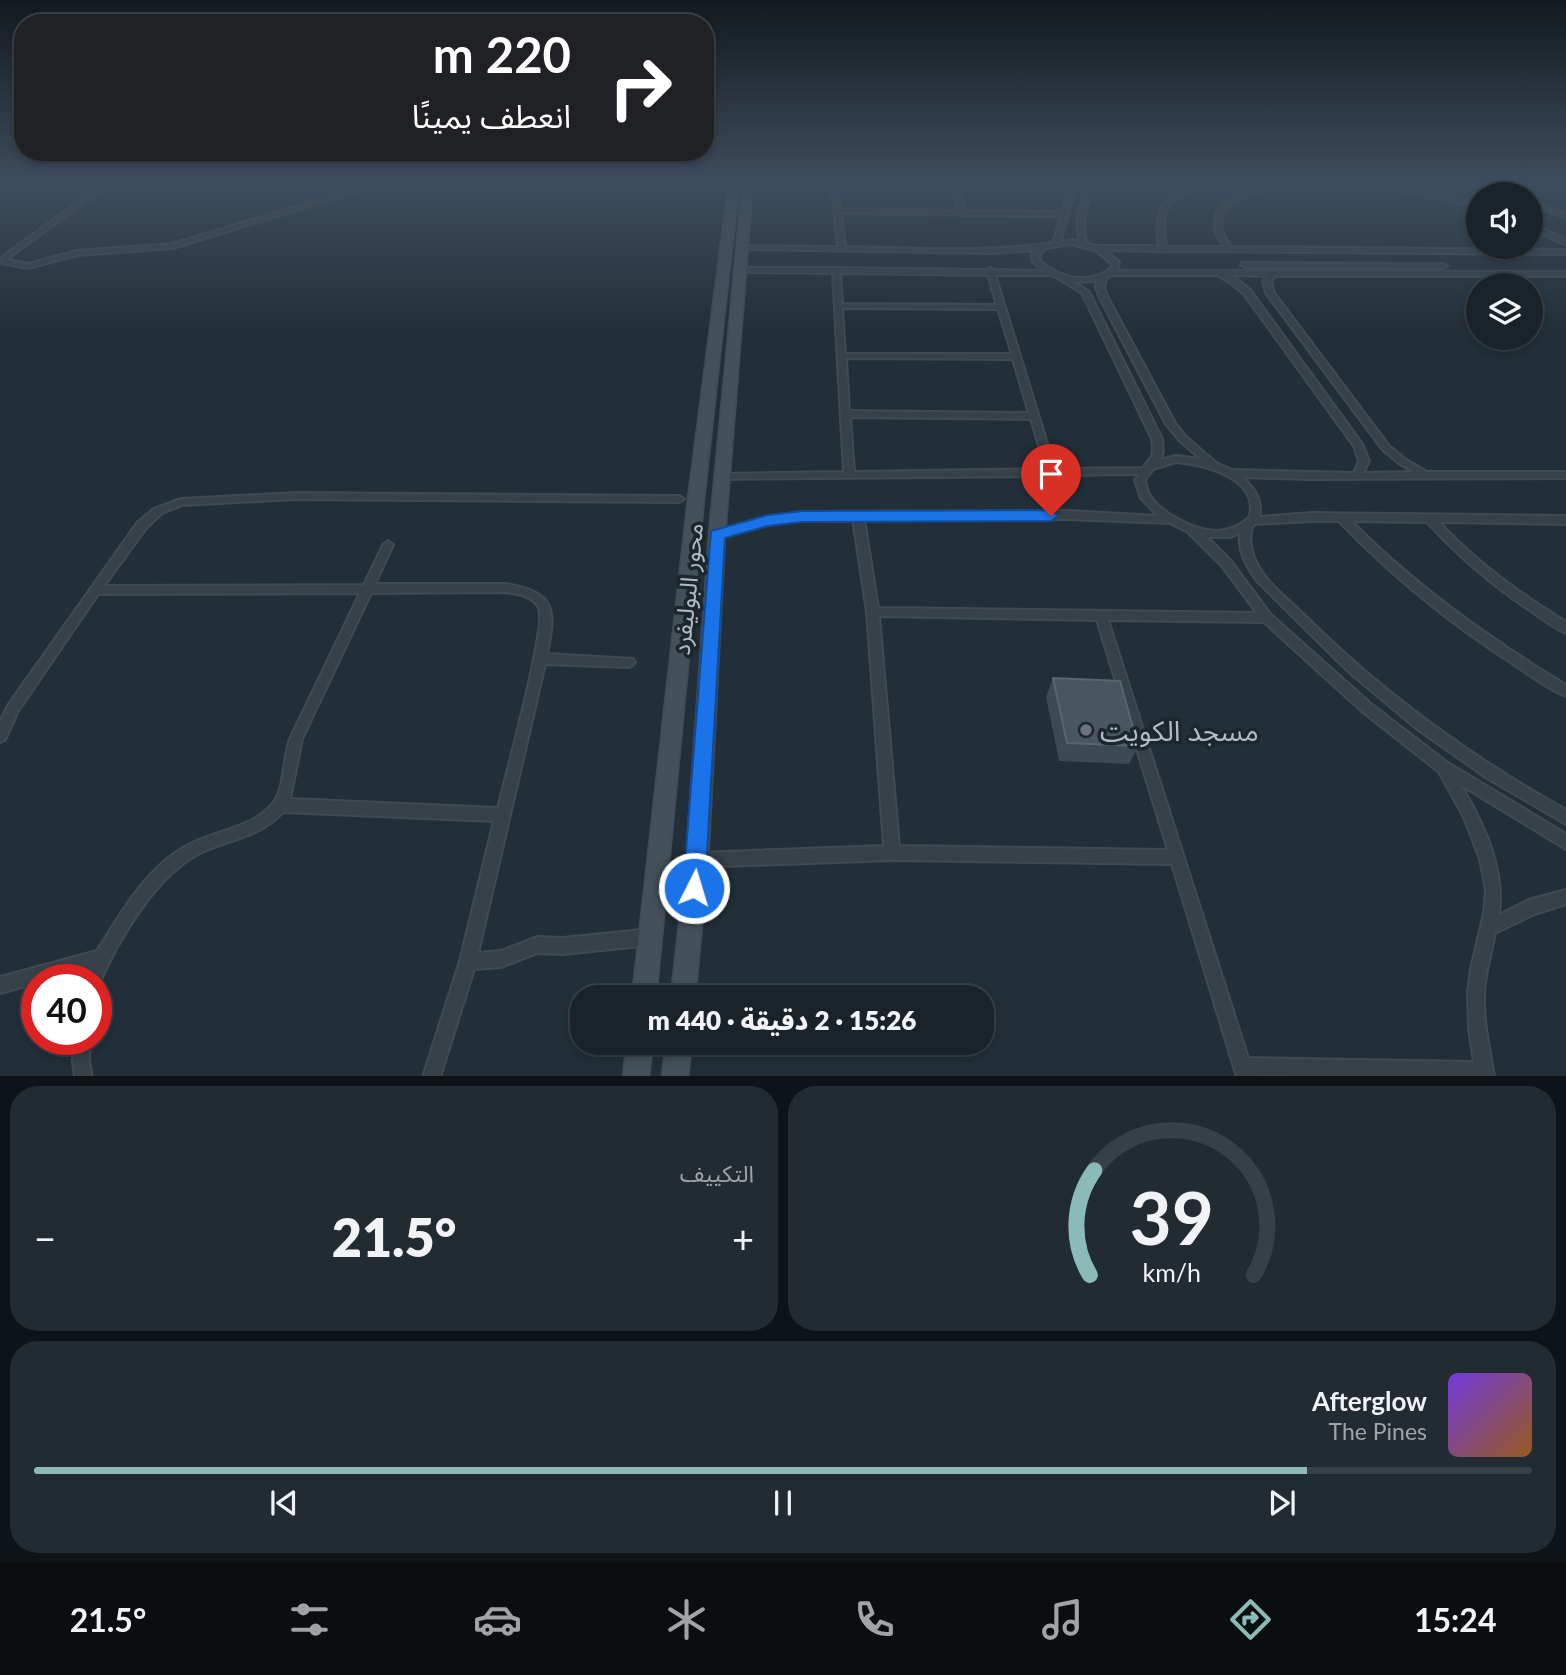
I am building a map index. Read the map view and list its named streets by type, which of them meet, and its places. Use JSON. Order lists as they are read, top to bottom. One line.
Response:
{"streets":{"street":["محور البوليفرد"]},"places":["مسجد الكويت"],"page":{"turn":["220 m","انعطف يمينًا"],"limit":"40","trip":"15:26 · 2 دقيقة · 440 m","tile":"التكييف","heat":["−","21.5°","+"],"song":["Afterglow","The Pines"],"tabs":["15:24","21.5°"],"gauge":["39","km/h"]}}
